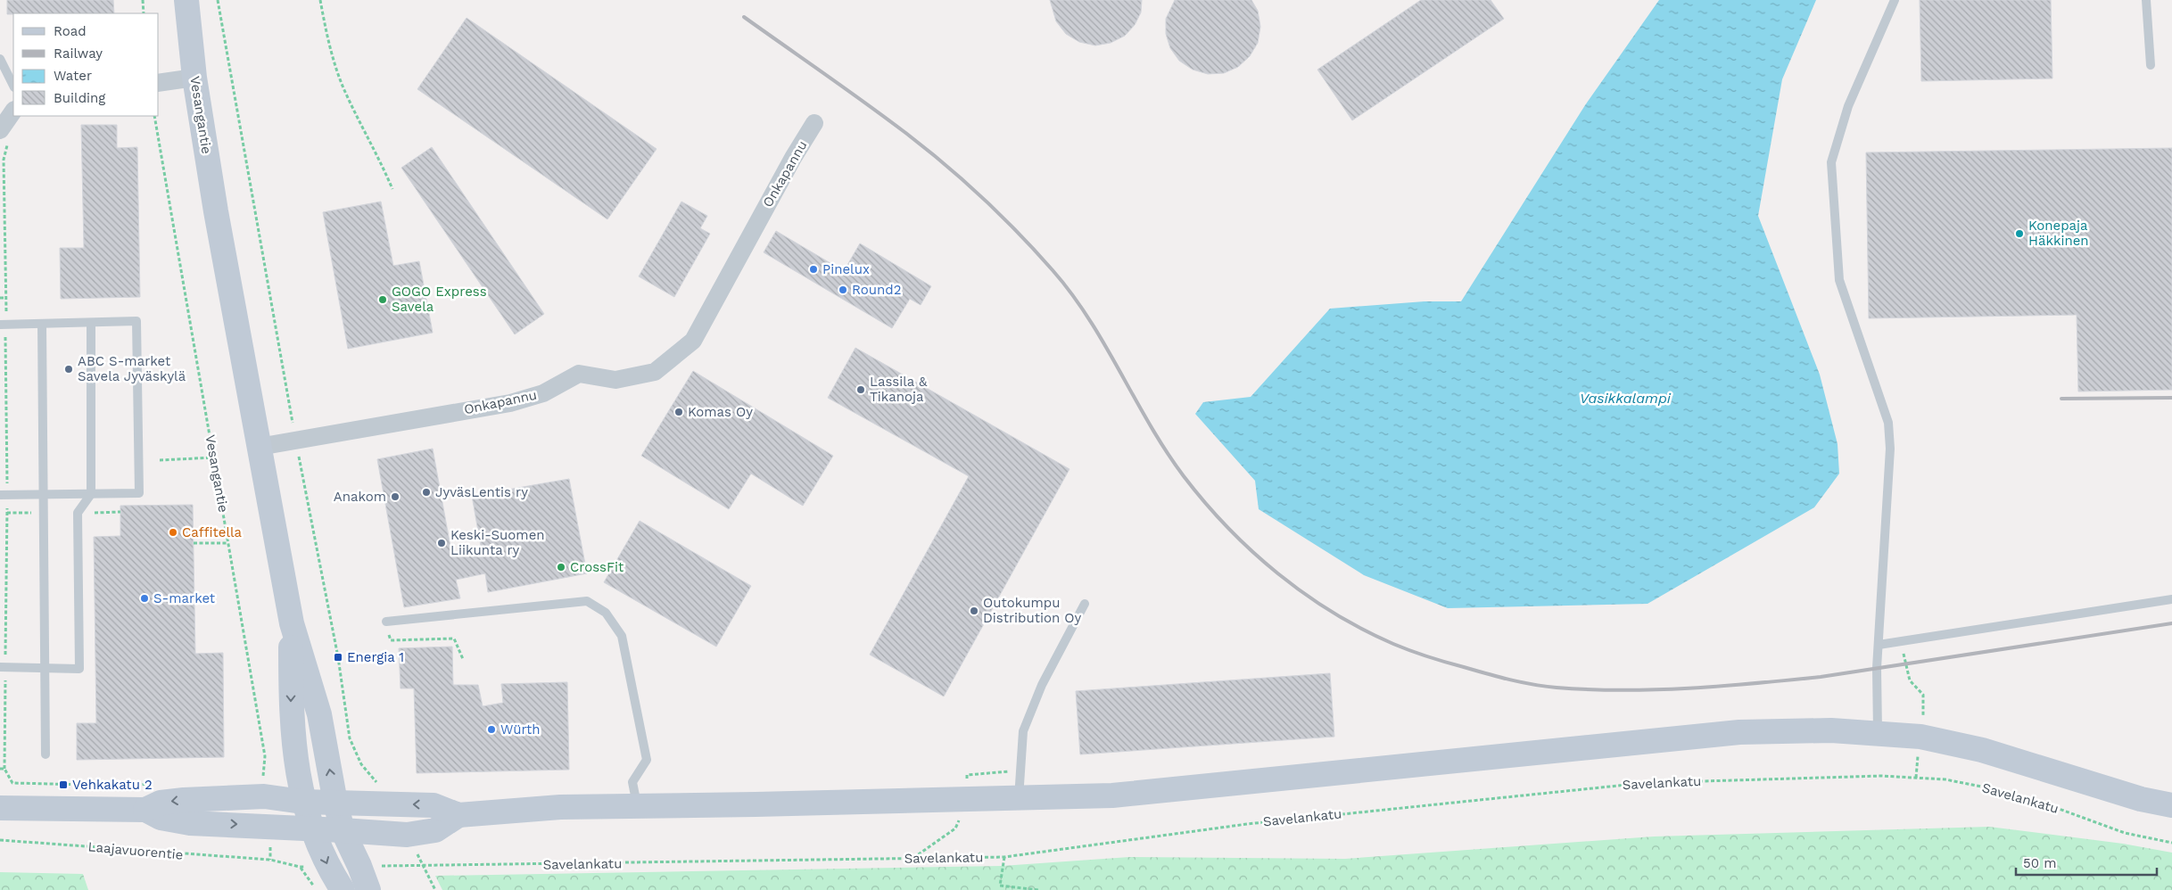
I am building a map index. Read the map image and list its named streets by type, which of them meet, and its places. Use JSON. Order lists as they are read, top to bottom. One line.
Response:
{"streets":{"main road":["Vesangantie"],"street":["Onkapannu"],"path":["Savelankatu","Laajavuorentie"]},"crossings":[["Vesangantie","Onkapannu"]],"water":["Vasikkalampi"],"places":{"other":["Konepaja Häkkinen","Pinelux","Round2","GOGO Express Savela","ABC S-market Savela Jyväskylä","Lassila & Tikanoja","Komas Oy","JyväsLentis ry","Anakom","Caffitella","Keski-Suomen Liikunta ry","CrossFit","S-market","Outokumpu Distribution Oy","Würth"],"transit":["Energia 1","Vehkakatu 2"]},"legend":["Road","Railway","Water","Building"],"scale_bar":"50 m"}
